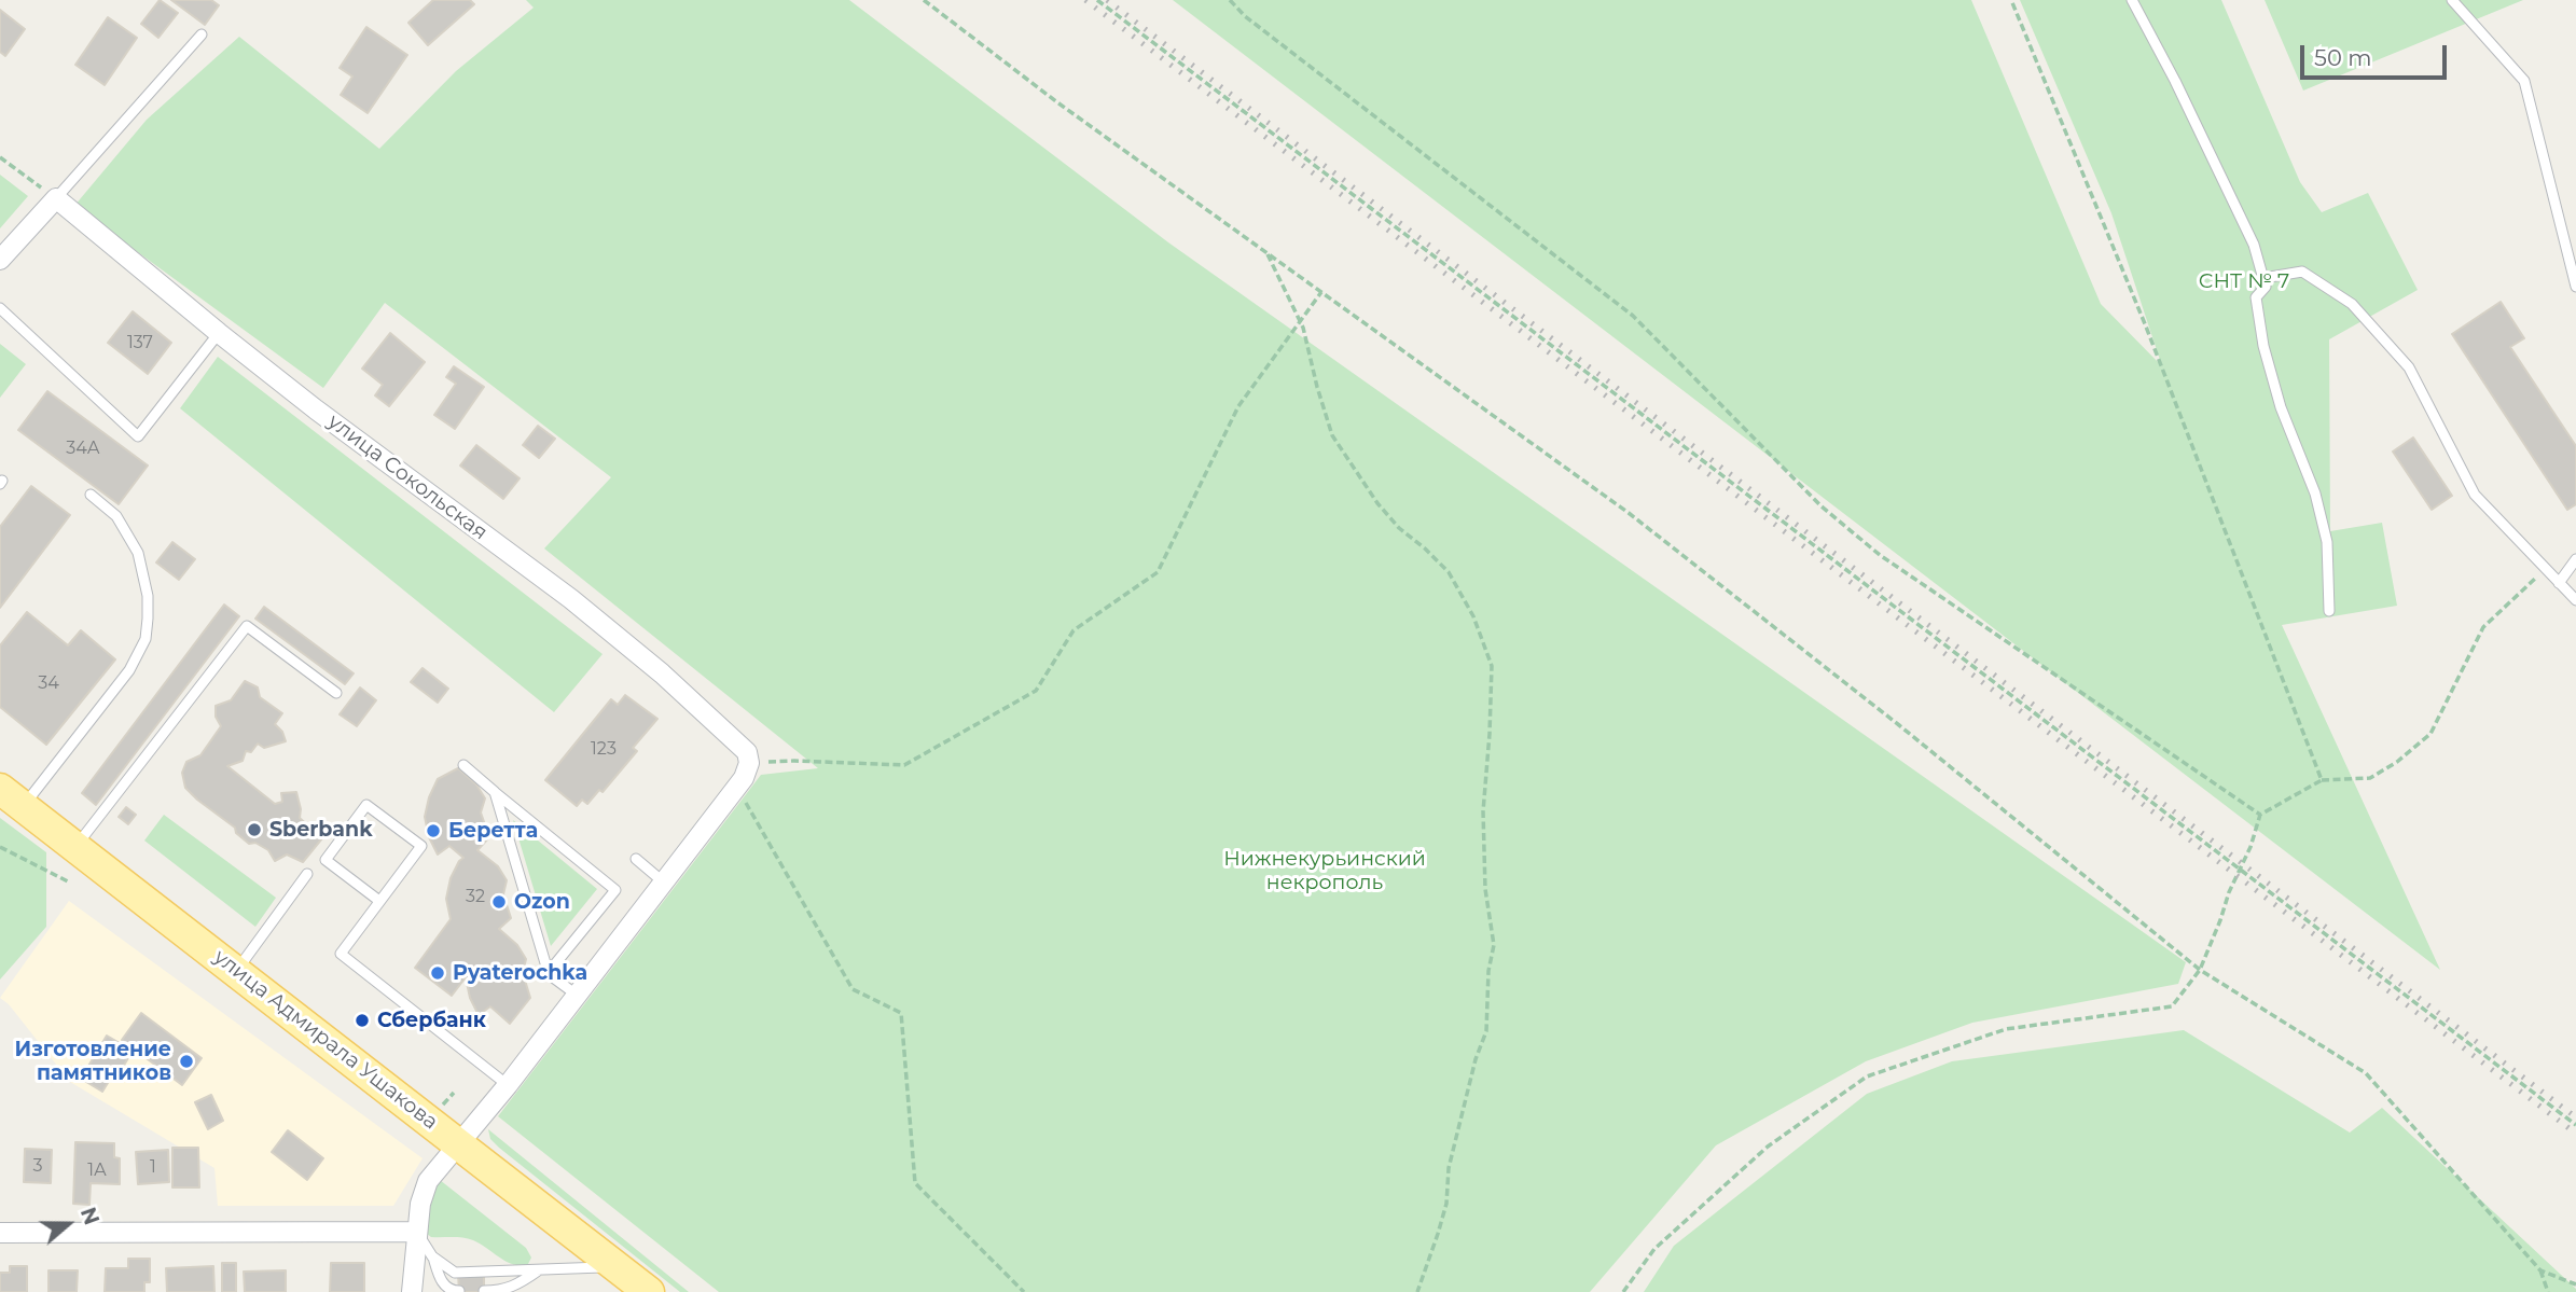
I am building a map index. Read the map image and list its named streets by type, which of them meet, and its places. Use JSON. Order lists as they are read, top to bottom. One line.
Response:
{"streets":{"main road":["улица Адмирала Ушакова"],"street":["улица Сокольская"]},"parks":["СНТ № 7","Нижнекурьинский некрополь"],"places":["Sberbank","Беретта","Ozon","Pyaterochka","Сбербанк","Изготовление памятников"],"house_numbers":["137","34А","34","123","32","3","1","1А"],"scale_bar":"50 m","north":"right"}
